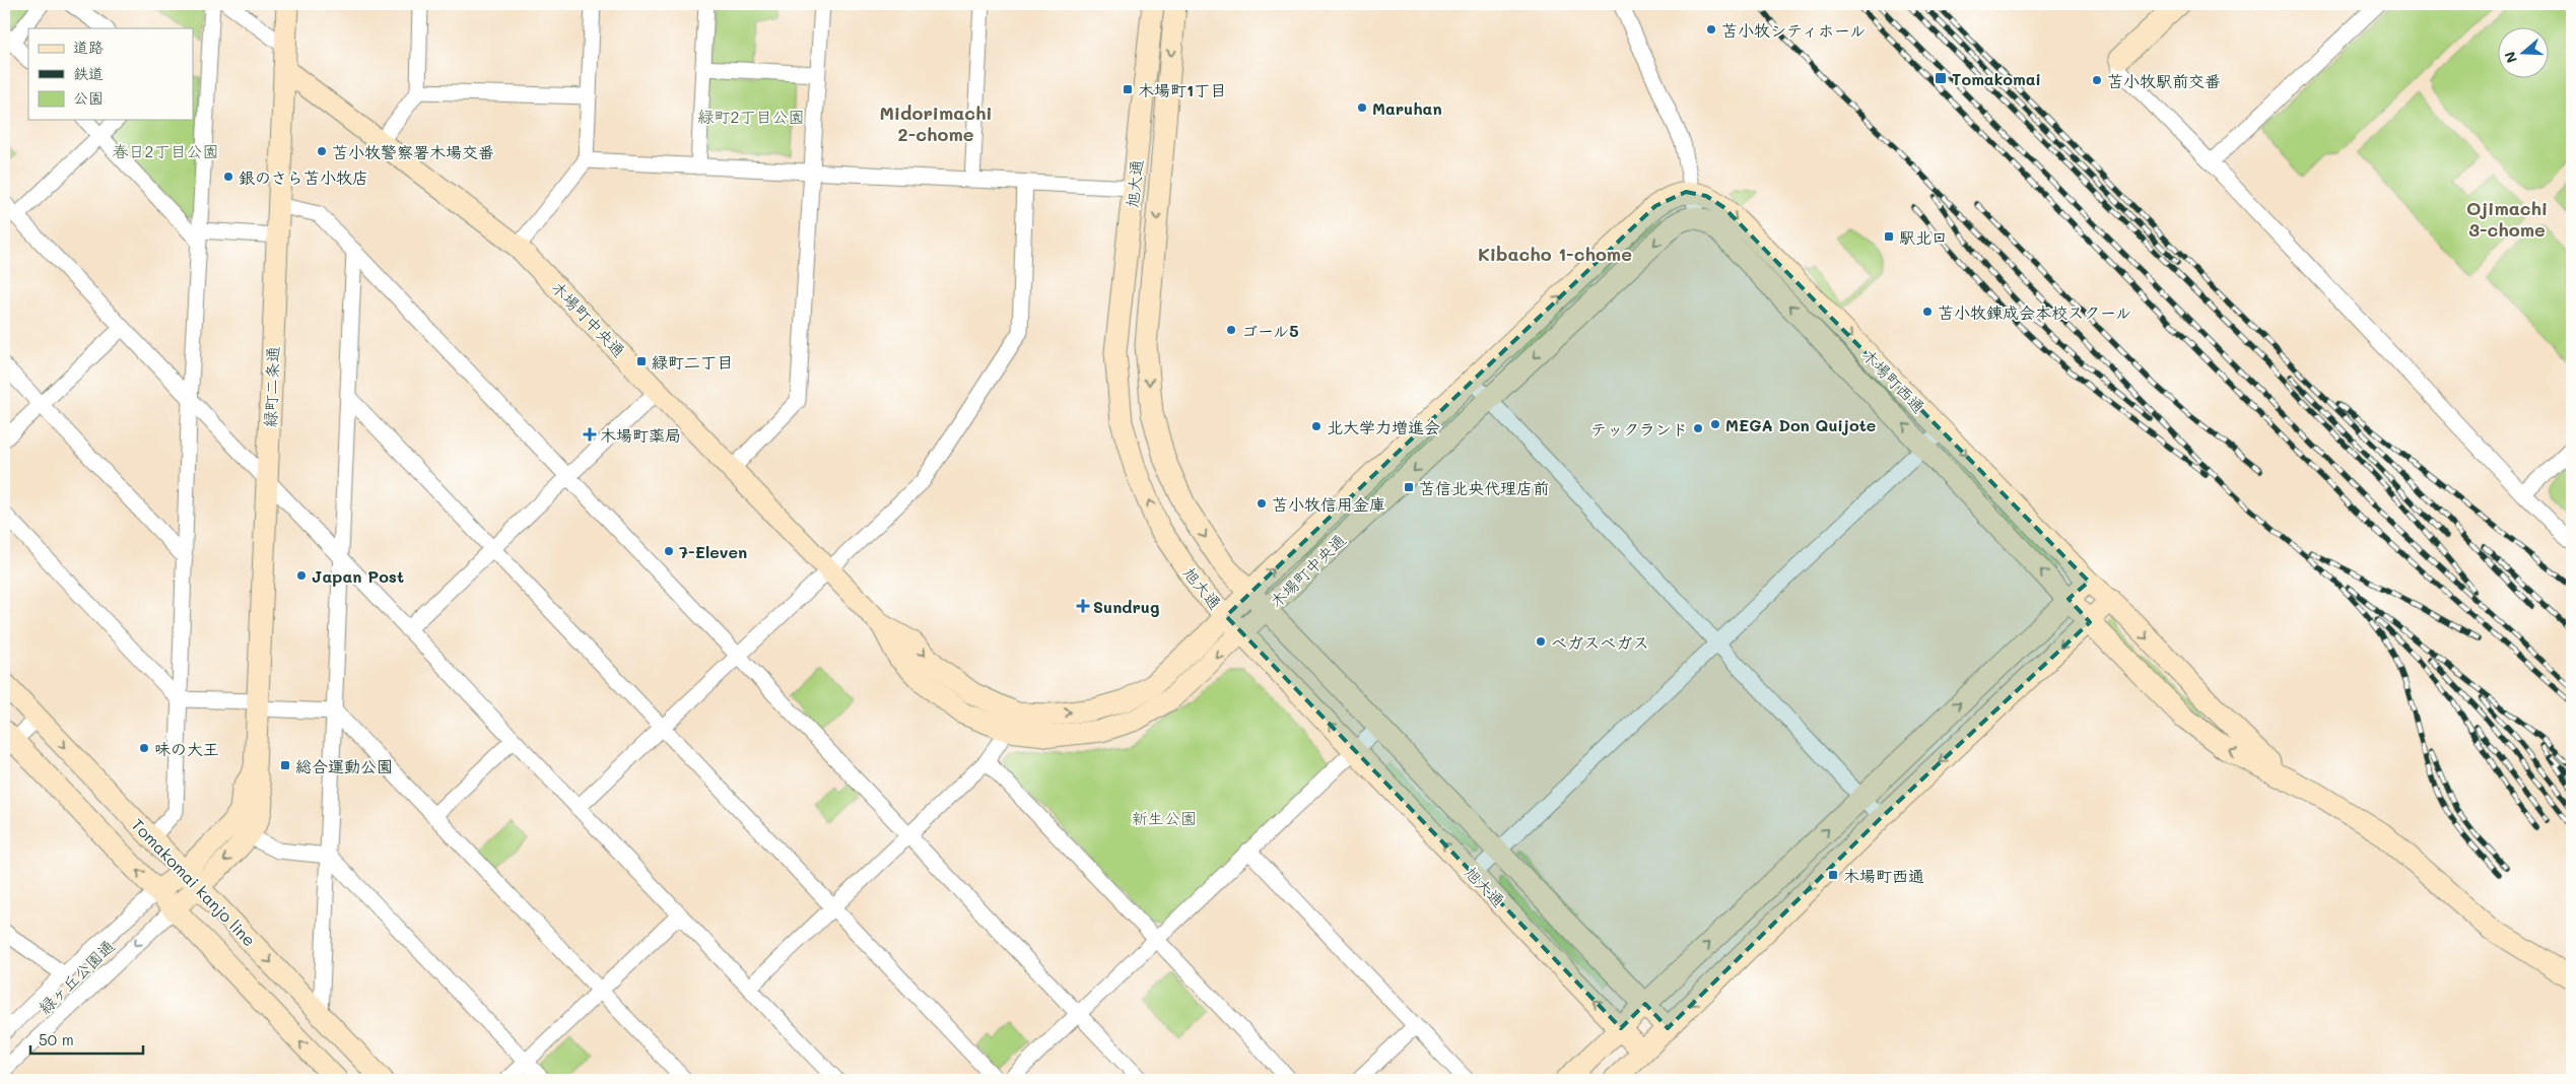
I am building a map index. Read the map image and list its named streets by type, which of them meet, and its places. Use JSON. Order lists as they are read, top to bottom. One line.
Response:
{"streets":{"street":["旭大通","木場町中央通","木場町西通","緑町二条通","Tomakomai kanjo line","緑ヶ丘公園通"]},"crossings":[["旭大通","木場町中央通"],["木場町中央通","木場町西通"],["木場町中央通","緑町二条通"],["緑町二条通","Tomakomai kanjo line"],["緑町二条通","緑ヶ丘公園通"],["Tomakomai kanjo line","緑ヶ丘公園通"]],"districts":["Midorimachi 2-chome","Ojimachi 3-chome","Kibacho 1-chome"],"parks":["緑町2丁目公園","春日2丁目公園","新生公園"],"places":{"other":["苫小牧シティホール","苫小牧駅前交番","Maruhan","苫小牧警察署木場交番","銀のさら苫小牧店","苫小牧錬成会本校スクール","ゴール5","MEGA Don Quijote","北大学力増進会","テックランド","苫小牧信用金庫","7-Eleven","Japan Post","ベガスベガス","味の大王"],"transit":["Tomakomai","木場町1丁目","駅北口","緑町二丁目","苫信北央代理店前","総合運動公園","木場町西通"],"health":["木場町薬局","Sundrug"]},"legend":["道路","鉄道","公園"],"scale_bar":"50 m","north":"left"}
